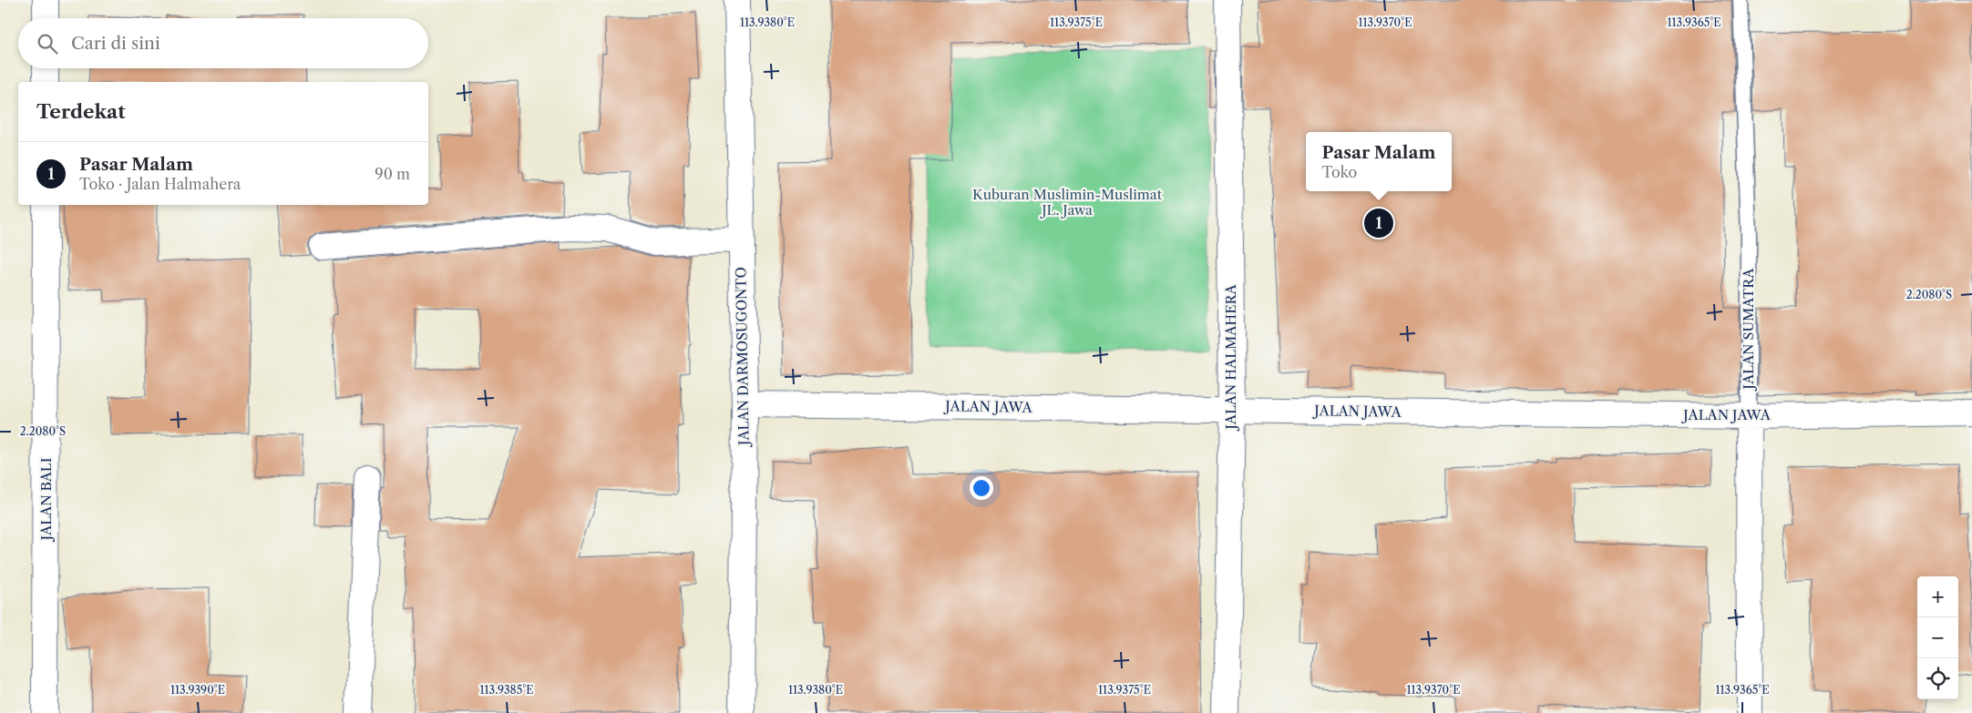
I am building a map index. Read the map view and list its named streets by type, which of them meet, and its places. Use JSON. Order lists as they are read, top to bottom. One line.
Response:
{"streets":{"street":["JALAN SUMATRA","JALAN DARMOSUGONTO","JALAN HALMAHERA","JALAN JAWA","JALAN BALI"]},"crossings":[["JALAN SUMATRA","JALAN JAWA"],["JALAN DARMOSUGONTO","JALAN JAWA"],["JALAN HALMAHERA","JALAN JAWA"]],"parks":["Kuburan Muslimin-Muslimat JL. Jawa"],"page":{"search":"Cari di sini","heading":"Terdekat","popup":["Pasar Malam","Toko"],"list":[{"mark":"1","name":"Pasar Malam","note":"Toko · Jalan Halmahera","value":"90 m"}],"pins":"1","map_buttons":["+","−"]},"coordinates":["113.9380°E","113.9375°E","113.9370°E","113.9365°E","2.2080°S","113.9390°E","113.9385°E"]}
